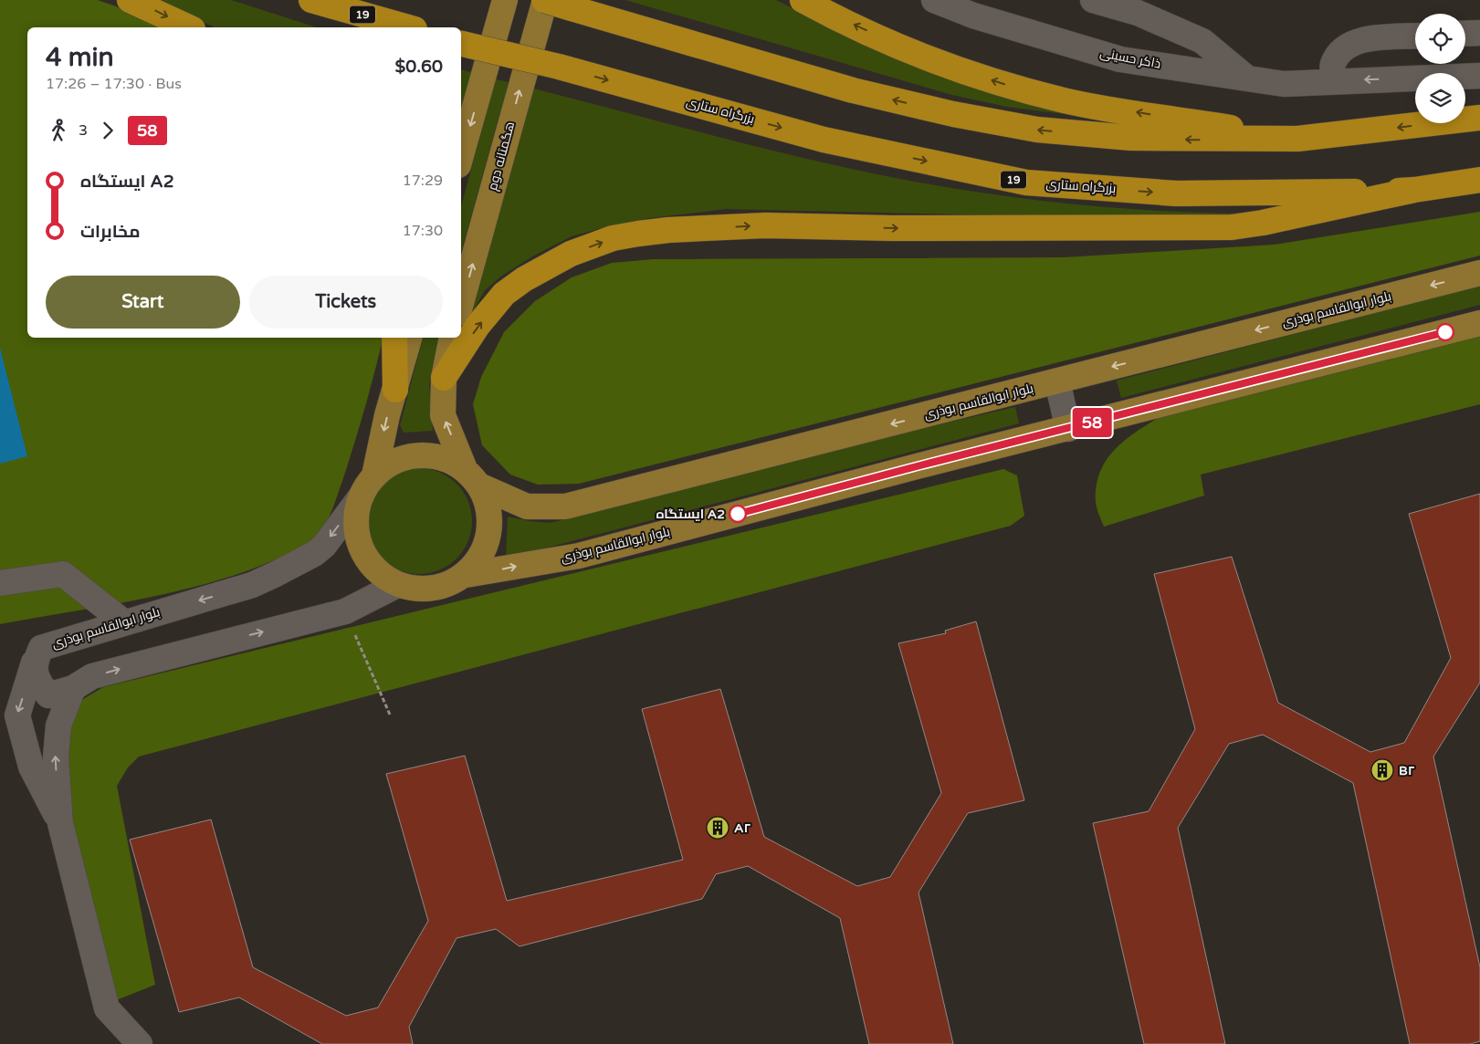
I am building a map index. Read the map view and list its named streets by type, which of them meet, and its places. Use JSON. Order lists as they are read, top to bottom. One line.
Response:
{"streets":{"highway":["19","بزرگراه ستاری"],"main road":["هگمتانه دوم","بلوار ابوالقاسم بوذری"],"street":["ذاکر حسینی"]},"places":{"other":["ایستگاه A2"],"building":["B۲","A۲"]},"lines":["bus line 58"],"page":{"on_map":"58","heading":["4 min","17:26 – 17:30 · Bus","$0.60"],"legs":["3","58"],"list":[{"name":"ایستگاه A2","value":"17:29"},{"name":"مخابرات","value":"17:30"}],"buttons":["Start","Tickets"]}}
